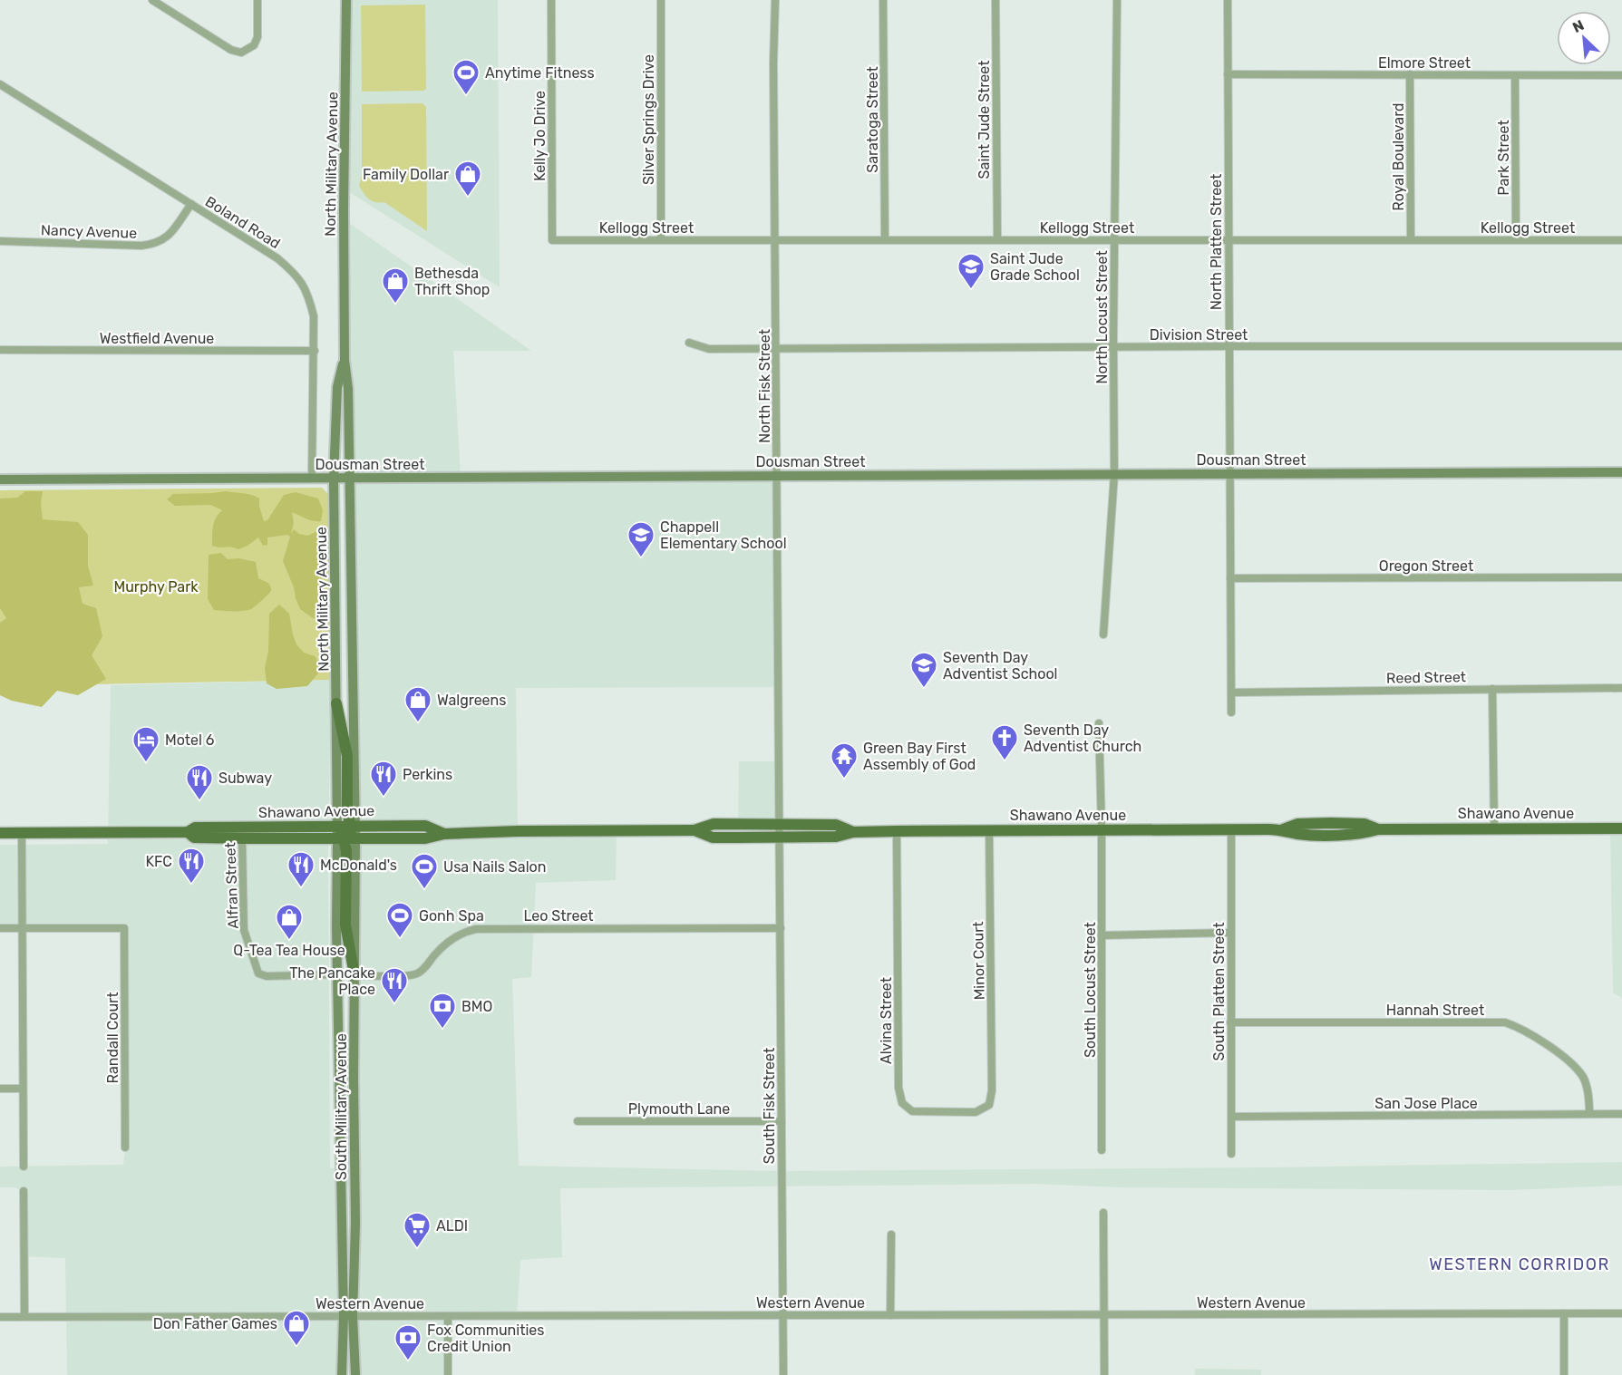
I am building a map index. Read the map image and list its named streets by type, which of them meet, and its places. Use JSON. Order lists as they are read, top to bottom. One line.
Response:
{"streets":{"main road":["North Military Avenue","Dousman Street","Shawano Avenue","South Military Avenue"],"street":["Elmore Street","Silver Springs Drive","Saratoga Street","Saint Jude Street","Kelly Jo Drive","Royal Boulevard","Park Street","Boland Road","Kellogg Street","Nancy Avenue","North Platten Street","North Locust Street","Division Street","Westfield Avenue","North Fisk Street","Oregon Street","Reed Street","Alfran Street","Leo Street","Minor Court","South Locust Street","South Platten Street","Hannah Street","Alvina Street","Randall Court","San Jose Place","South Fisk Street","Plymouth Lane","Western Avenue"]},"crossings":[["Elmore Street","Royal Boulevard"],["Elmore Street","Park Street"],["Elmore Street","North Platten Street"],["Silver Springs Drive","Kellogg Street"],["Saratoga Street","Kellogg Street"],["Saint Jude Street","Kellogg Street"],["Kelly Jo Drive","Kellogg Street"],["Royal Boulevard","Kellogg Street"],["Park Street","Kellogg Street"],["North Military Avenue","Dousman Street"],["North Military Avenue","Shawano Avenue"],["Boland Road","Nancy Avenue"],["Boland Road","Westfield Avenue"],["Boland Road","Dousman Street"],["Kellogg Street","North Platten Street"],["Kellogg Street","North Locust Street"],["Kellogg Street","North Fisk Street"],["North Platten Street","Division Street"],["North Platten Street","Dousman Street"],["North Platten Street","Oregon Street"],["North Platten Street","Reed Street"],["North Locust Street","Division Street"],["North Locust Street","Dousman Street"],["Division Street","North Fisk Street"],["North Fisk Street","Dousman Street"],["North Fisk Street","Shawano Avenue"],["North Fisk Street","South Fisk Street"],["Shawano Avenue","Alfran Street"],["Shawano Avenue","Minor Court"],["Shawano Avenue","South Locust Street"],["Shawano Avenue","South Platten Street"],["Shawano Avenue","Alvina Street"],["Shawano Avenue","South Fisk Street"],["Shawano Avenue","South Military Avenue"],["Alfran Street","South Military Avenue"],["Leo Street","South Fisk Street"],["Leo Street","South Military Avenue"],["Minor Court","Alvina Street"],["South Platten Street","Hannah Street"],["South Platten Street","San Jose Place"],["Hannah Street","San Jose Place"],["South Fisk Street","Plymouth Lane"],["South Fisk Street","Western Avenue"],["South Military Avenue","Western Avenue"]],"districts":["WESTERN CORRIDOR"],"parks":["Murphy Park"],"places":{"sports":["Anytime Fitness","Usa Nails Salon","Gonh Spa"],"shop":["Family Dollar","Bethesda Thrift Shop","Walgreens","Q-Tea Tea House","Don Father Games"],"school or university":["Saint Jude Grade School","Chappell Elementary School","Seventh Day Adventist School"],"church":["Seventh Day Adventist Church"],"hotel":["Motel 6"],"temple":["Green Bay First Assembly of God"],"restaurant":["Perkins","Subway","KFC","McDonald's","The Pancake Place"],"bank":["BMO","Fox Communities Credit Union"],"supermarket":["ALDI"]},"north":"top left"}
